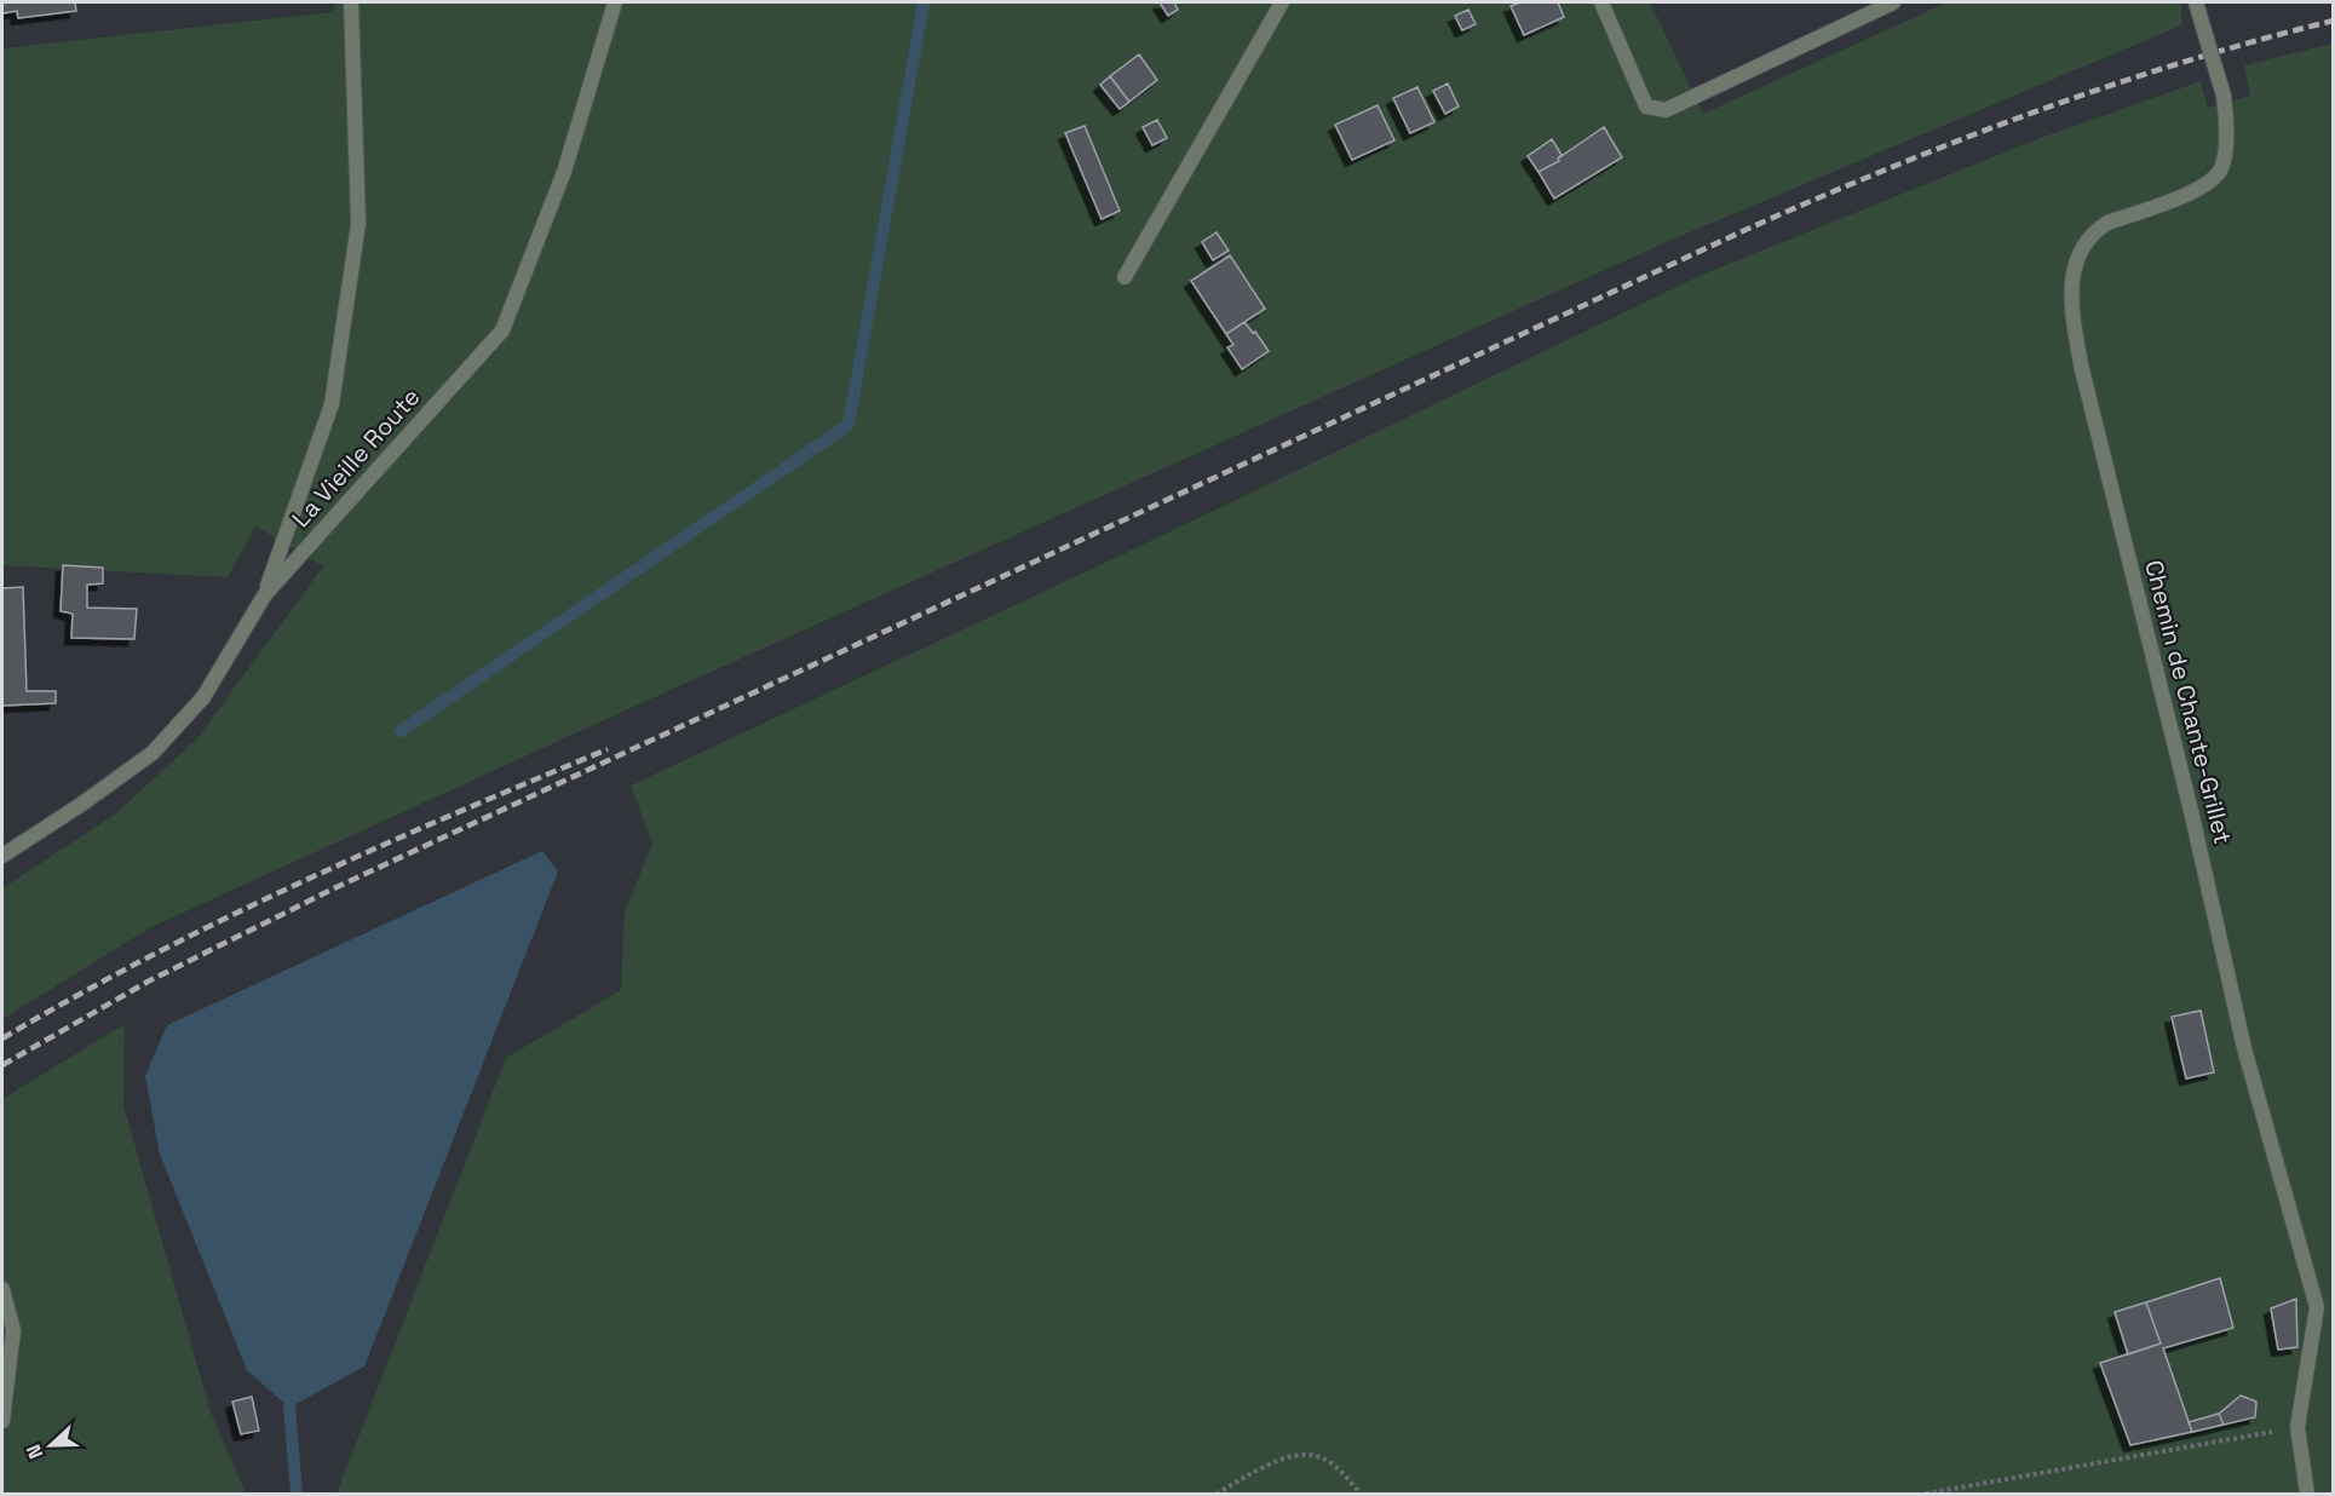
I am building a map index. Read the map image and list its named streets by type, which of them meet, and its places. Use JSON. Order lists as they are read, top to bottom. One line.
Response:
{"streets":{"street":["La Vieille Route","Chemin de Chante-Grillet"]},"north":"left"}
